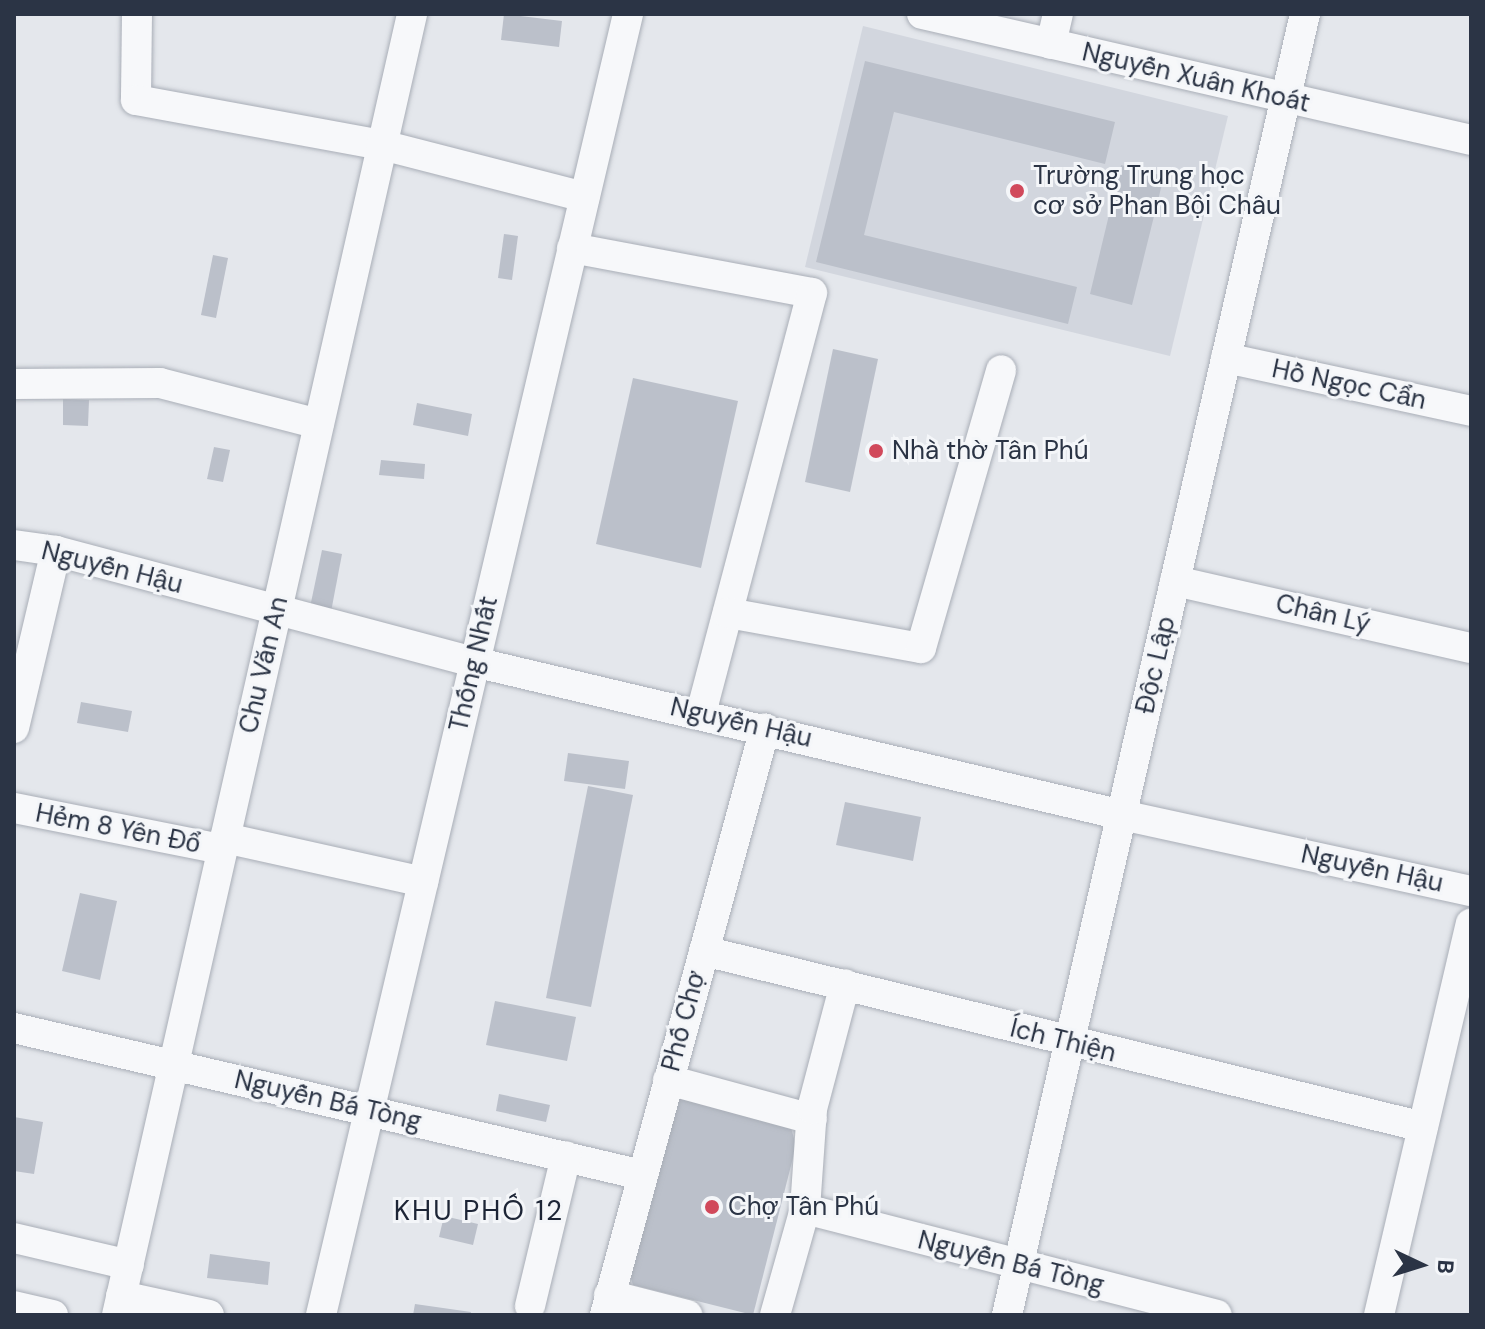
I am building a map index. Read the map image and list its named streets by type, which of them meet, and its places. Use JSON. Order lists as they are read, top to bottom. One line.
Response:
{"streets":{"street":["Nguyễn Xuân Khoát","Hồ Ngọc Cẩn","Nguyễn Hậu","Chân Lý","Thống Nhất","Chu Văn An","Độc Lập","Hẻm 8 Yên Đổ","Phố Chợ","Ích Thiện","Nguyễn Bá Tòng"]},"crossings":[["Nguyễn Xuân Khoát","Độc Lập"],["Hồ Ngọc Cẩn","Độc Lập"],["Nguyễn Hậu","Thống Nhất"],["Nguyễn Hậu","Chu Văn An"],["Nguyễn Hậu","Độc Lập"],["Nguyễn Hậu","Phố Chợ"],["Chân Lý","Độc Lập"],["Thống Nhất","Hẻm 8 Yên Đổ"],["Thống Nhất","Nguyễn Bá Tòng"],["Chu Văn An","Hẻm 8 Yên Đổ"],["Chu Văn An","Nguyễn Bá Tòng"],["Độc Lập","Ích Thiện"],["Độc Lập","Nguyễn Bá Tòng"],["Phố Chợ","Ích Thiện"],["Phố Chợ","Nguyễn Bá Tòng"]],"districts":["KHU PHỐ 12"],"places":["Trường Trung học cơ sở Phan Bội Châu","Nhà thờ Tân Phú","Chợ Tân Phú"],"north":"right"}
